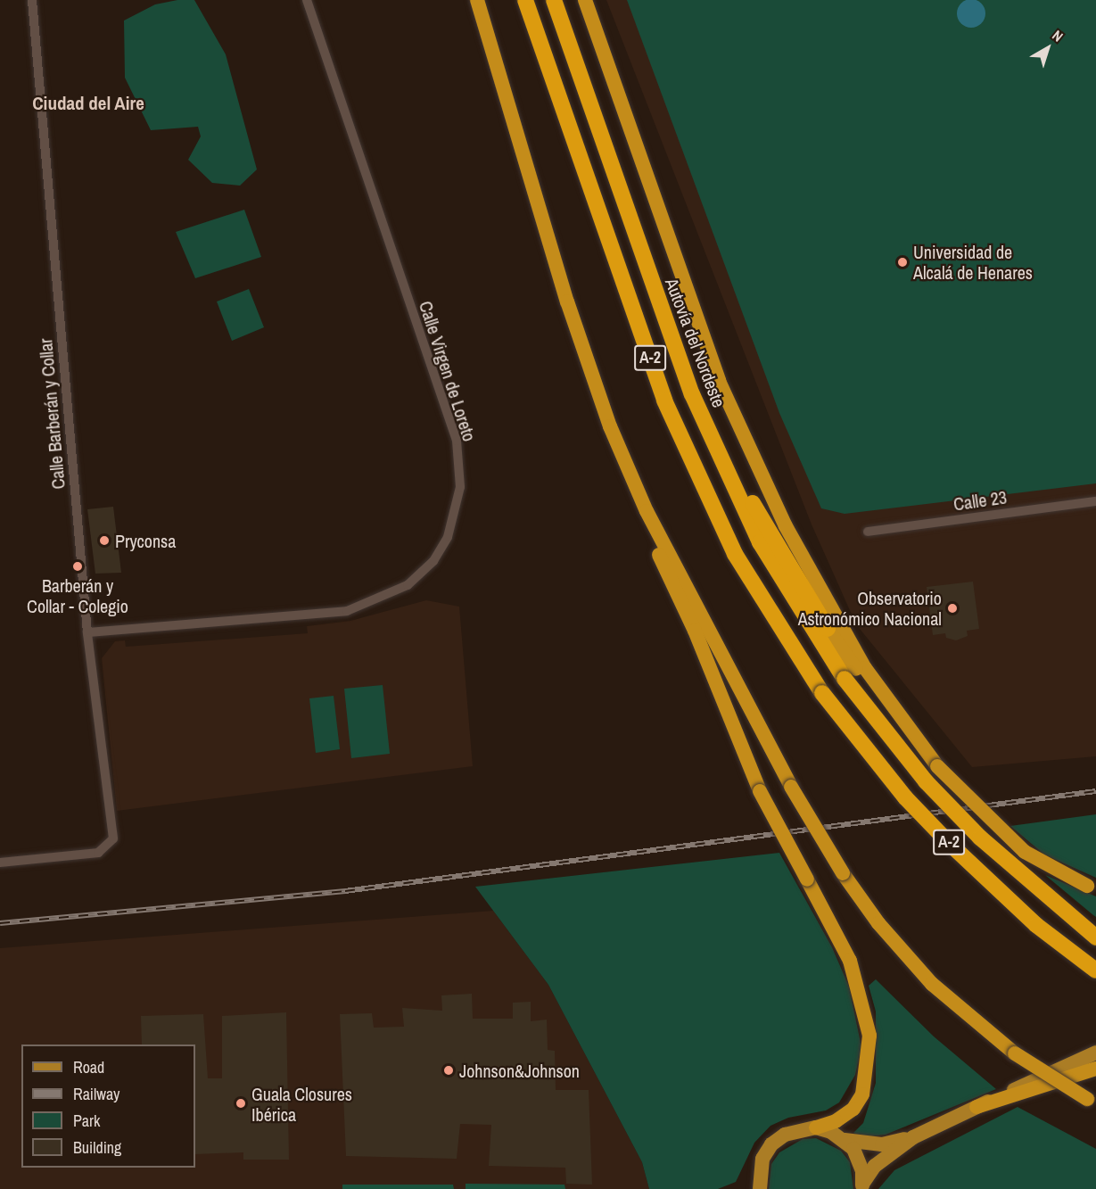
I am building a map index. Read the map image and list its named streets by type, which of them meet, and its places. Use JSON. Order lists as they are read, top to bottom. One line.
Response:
{"streets":{"highway":["Autovía del Nordeste","A-2"],"street":["Calle Virgen de Loreto","Calle Barberán y Collar","Calle 23"]},"crossings":[["Autovía del Nordeste","A-2"],["Calle Virgen de Loreto","Calle Barberán y Collar"]],"districts":["Ciudad del Aire"],"places":["Universidad de Alcalá de Henares","Pryconsa","Barberán y Collar - Colegio","Observatorio Astronómico Nacional","Johnson&Johnson","Guala Closures Ibérica"],"legend":["Road","Railway","Park","Building"],"north":"top right"}
